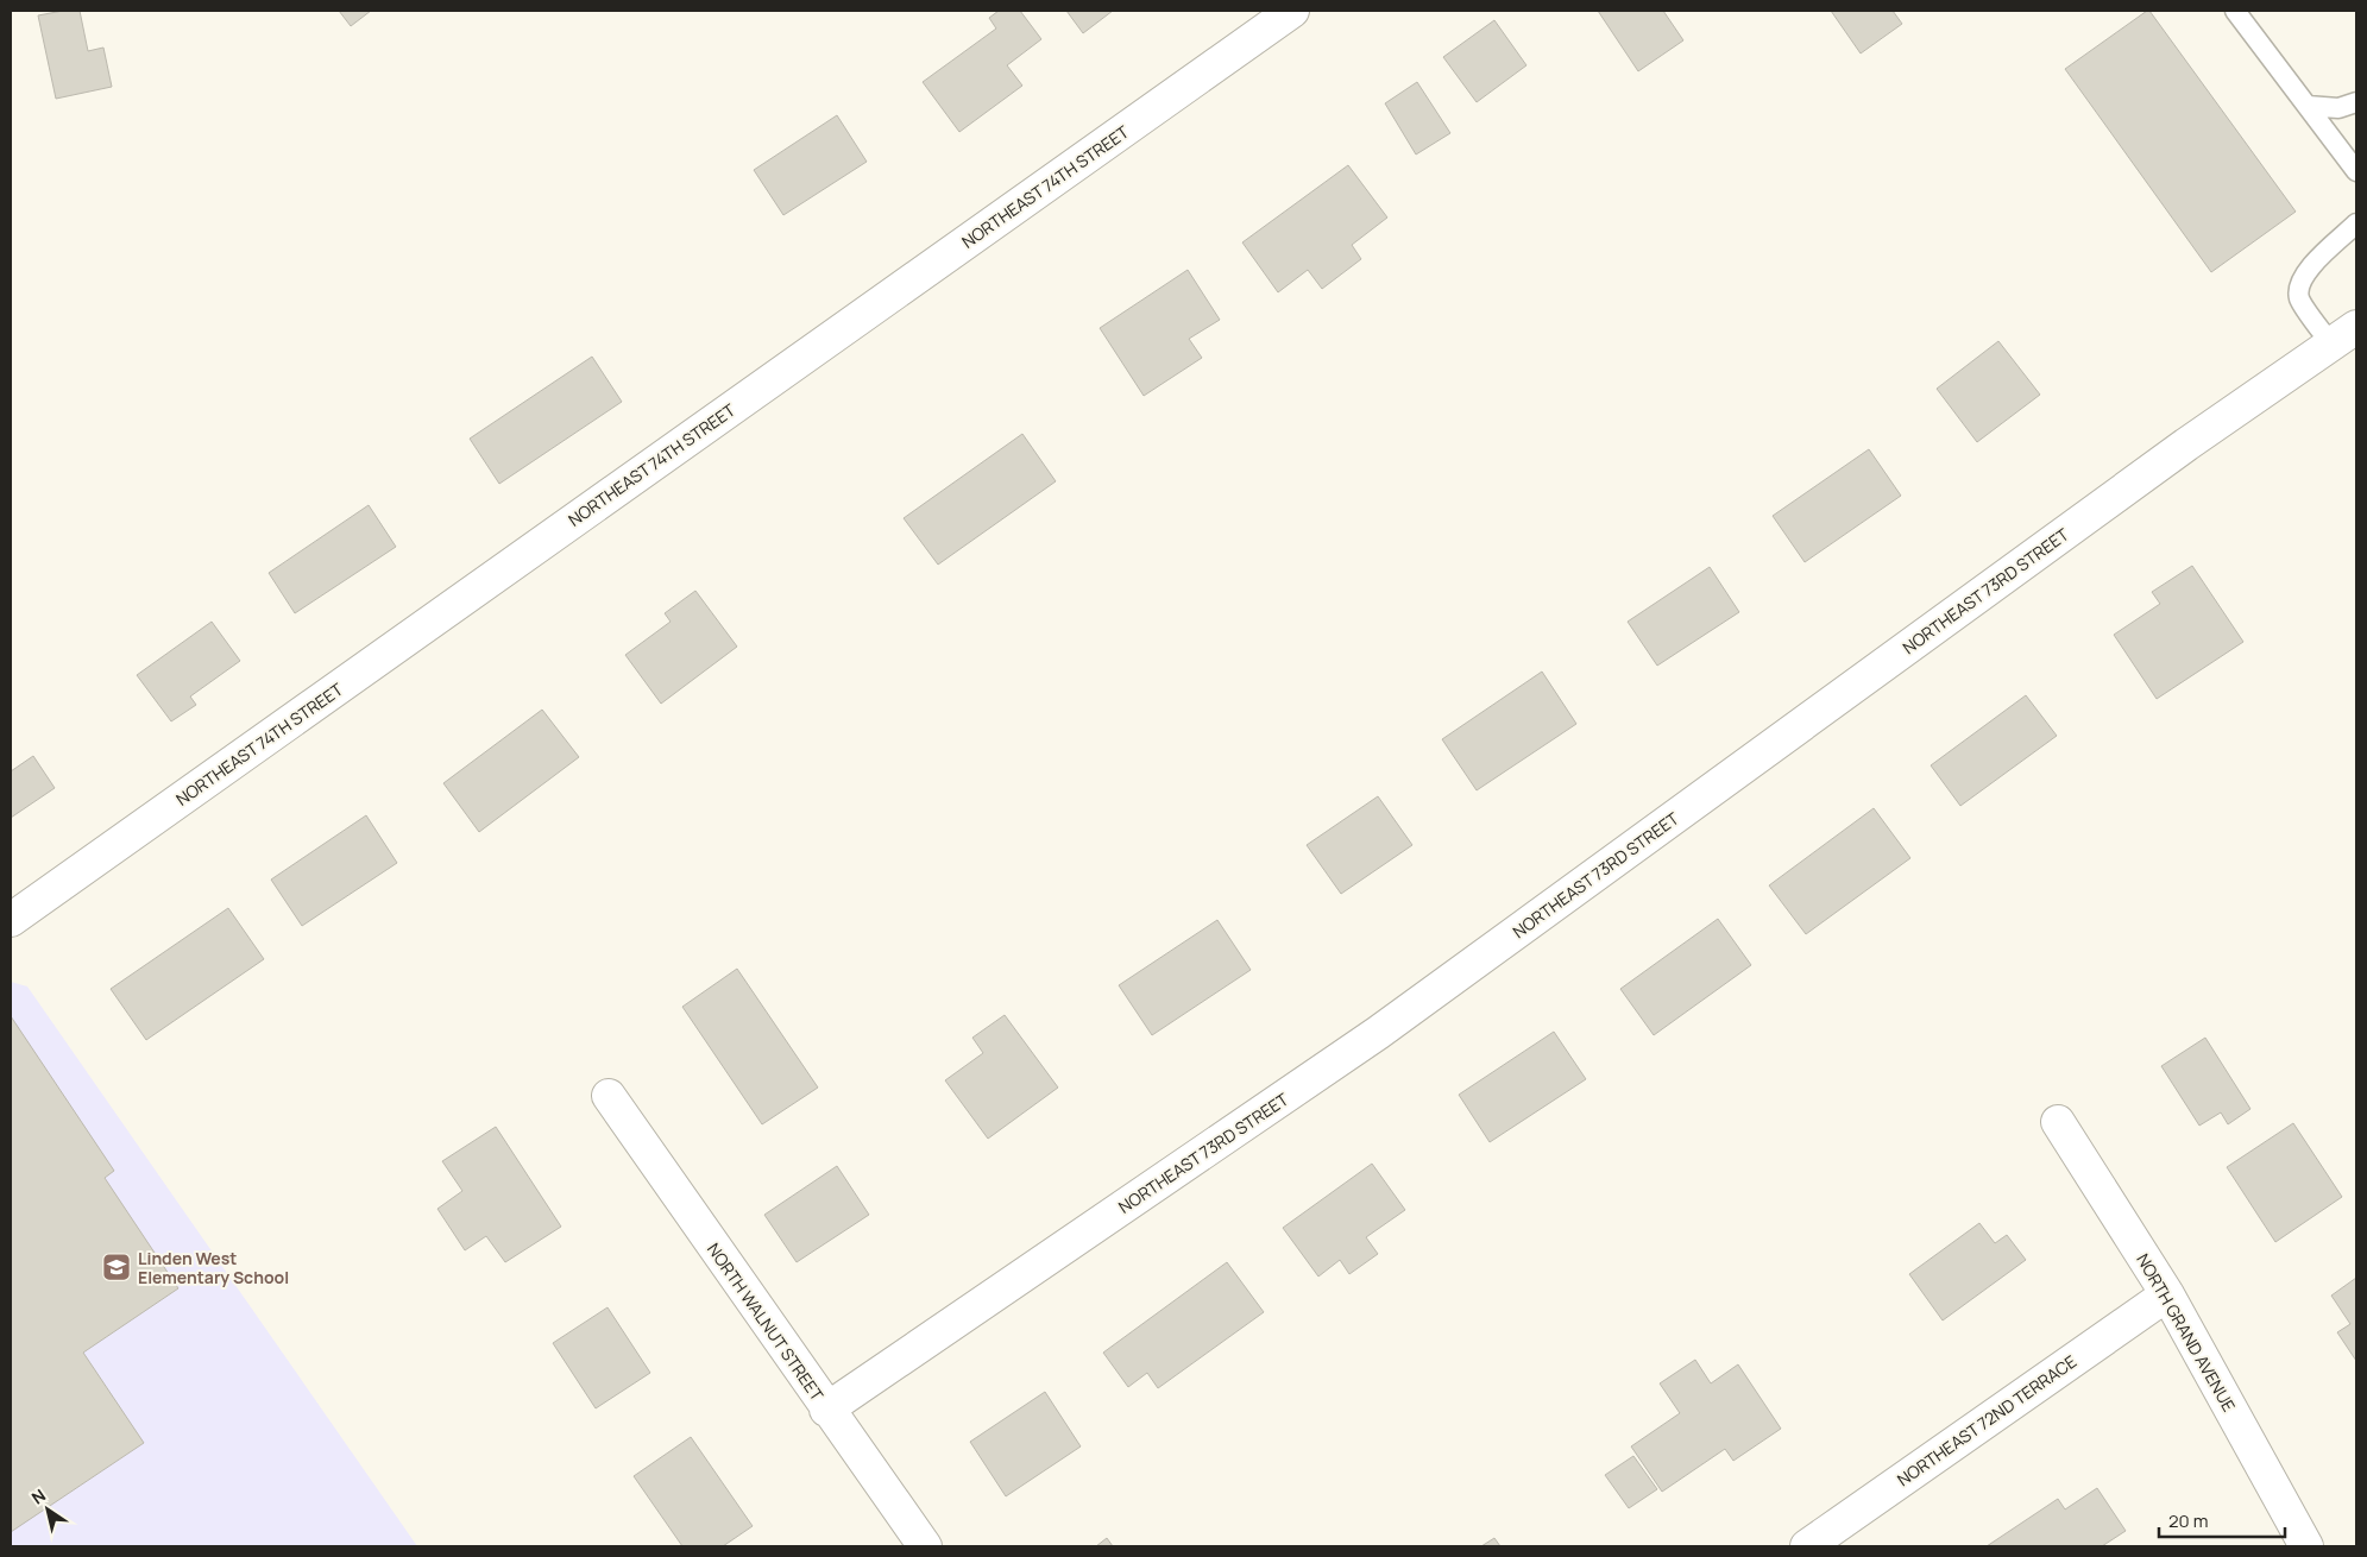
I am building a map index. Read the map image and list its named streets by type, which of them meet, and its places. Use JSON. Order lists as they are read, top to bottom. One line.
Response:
{"streets":{"street":["NORTHEAST 74TH STREET","NORTHEAST 73RD STREET","NORTH WALNUT STREET","NORTH GRAND AVENUE","NORTHEAST 72ND TERRACE"]},"crossings":[["NORTHEAST 73RD STREET","NORTH WALNUT STREET"],["NORTH GRAND AVENUE","NORTHEAST 72ND TERRACE"]],"places":{"school or university":["Linden West Elementary School"]},"scale_bar":"20 m","north":"top left"}
